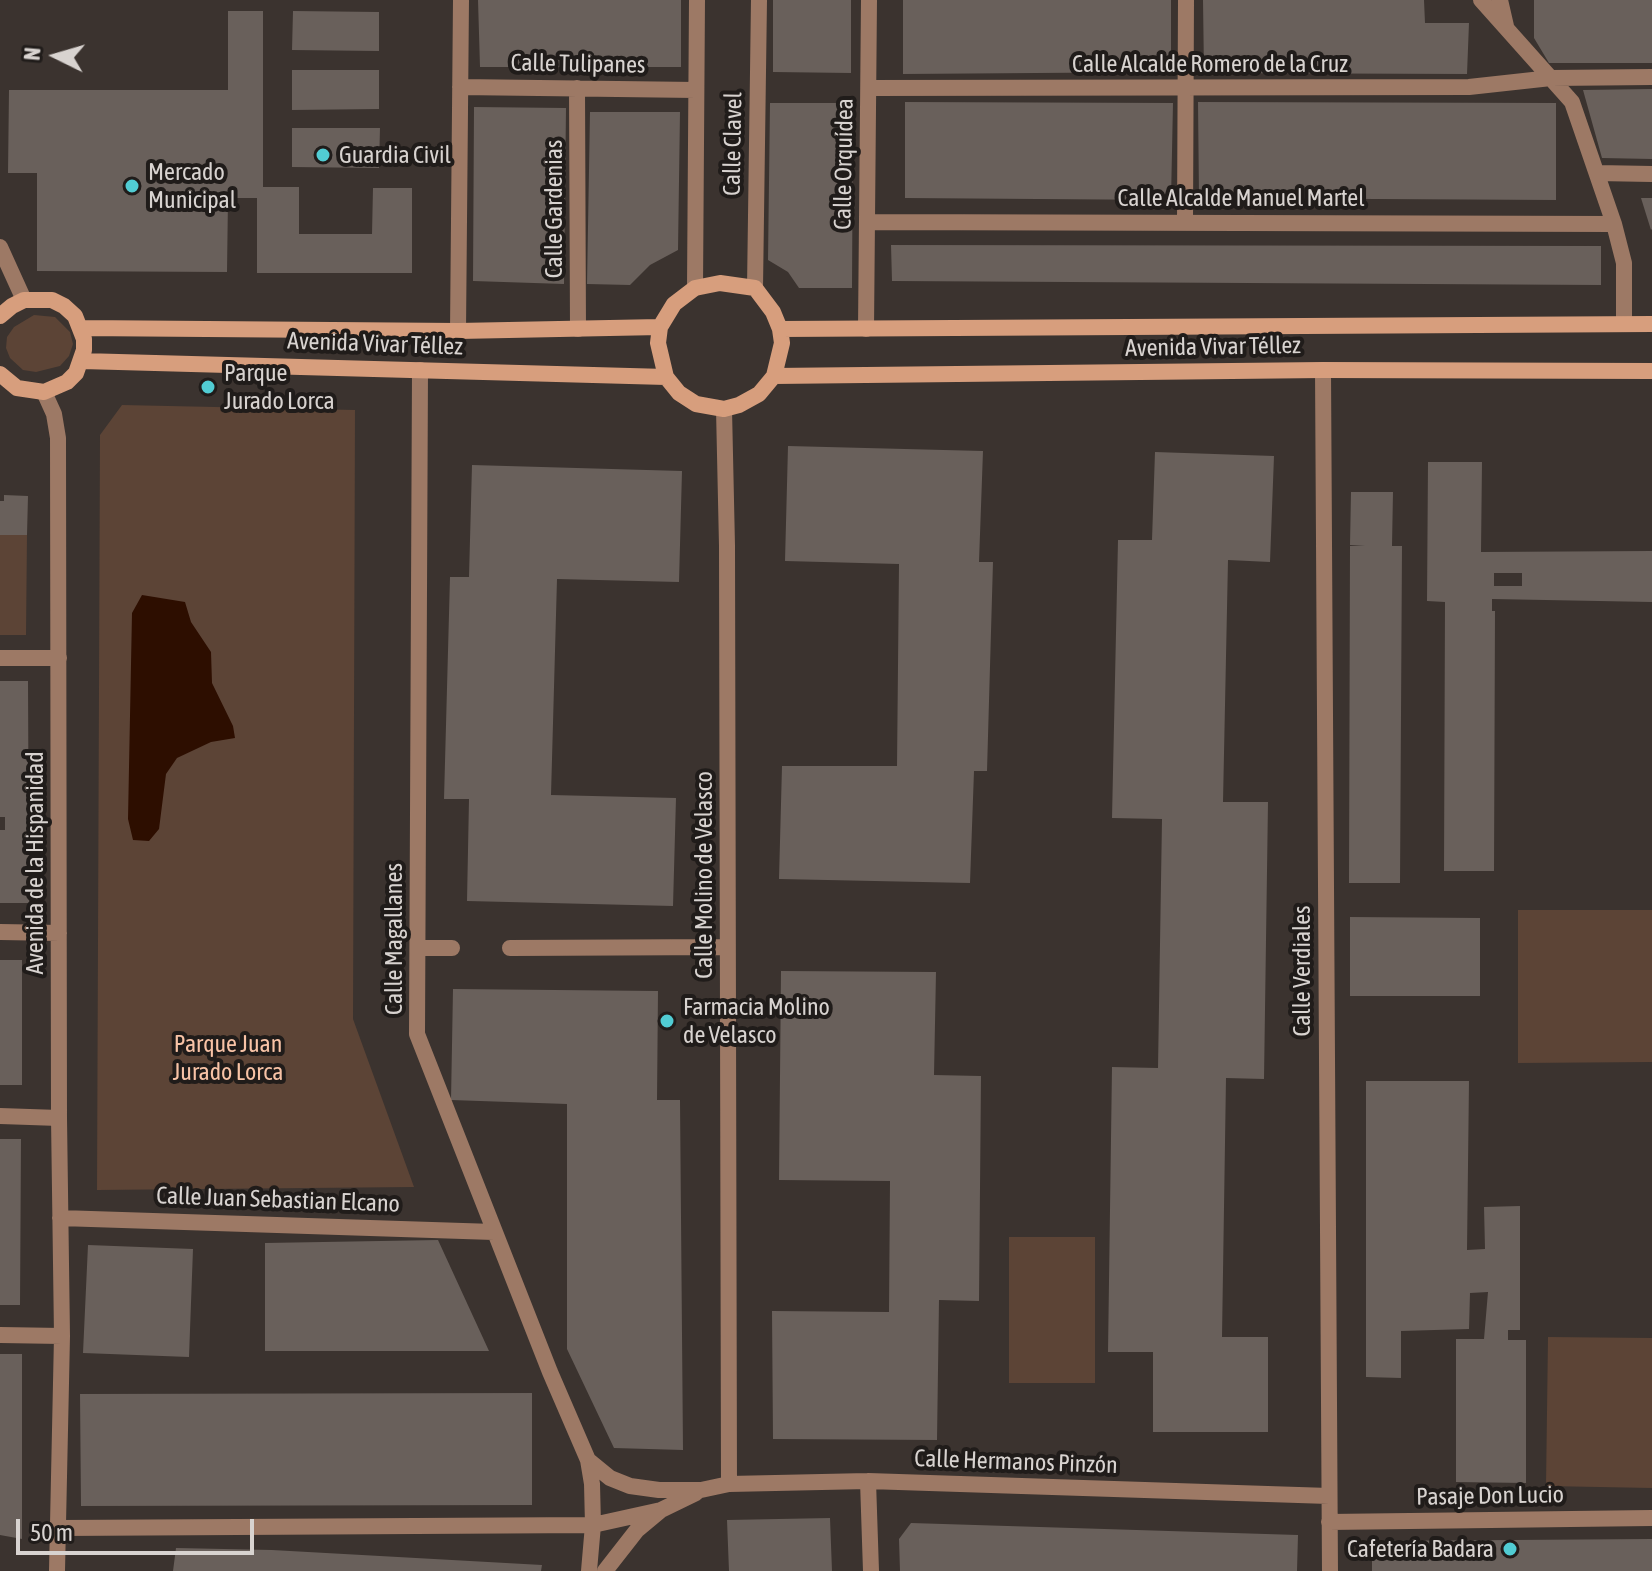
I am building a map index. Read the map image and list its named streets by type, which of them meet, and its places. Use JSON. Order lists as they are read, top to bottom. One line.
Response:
{"streets":{"street":["Calle Tulipanes","Calle Alcalde Romero de la Cruz","Calle Clavel","Calle Orquídea","Calle Alcalde Manuel Martel","Calle Gardenias","Avenida Vivar Téllez","Avenida de la Hispanidad","Calle Molino de Velasco","Calle Magallanes","Calle Verdiales","Calle Juan Sebastian Elcano","Calle Hermanos Pinzón","Pasaje Don Lucio"]},"crossings":[["Calle Tulipanes","Calle Clavel"],["Calle Tulipanes","Calle Gardenias"],["Calle Alcalde Romero de la Cruz","Calle Orquídea"],["Calle Clavel","Avenida Vivar Téllez"],["Calle Clavel","Calle Molino de Velasco"],["Calle Orquídea","Calle Alcalde Manuel Martel"],["Calle Orquídea","Avenida Vivar Téllez"],["Calle Gardenias","Avenida Vivar Téllez"],["Avenida Vivar Téllez","Calle Molino de Velasco"],["Avenida Vivar Téllez","Calle Magallanes"],["Avenida Vivar Téllez","Calle Verdiales"],["Avenida de la Hispanidad","Calle Juan Sebastian Elcano"],["Calle Molino de Velasco","Calle Hermanos Pinzón"],["Calle Magallanes","Calle Juan Sebastian Elcano"],["Calle Verdiales","Calle Hermanos Pinzón"],["Calle Verdiales","Pasaje Don Lucio"]],"parks":["Parque Juan Jurado Lorca"],"places":["Guardia Civil","Mercado Municipal","Parque Jurado Lorca","Farmacia Molino de Velasco","Cafetería Badara"],"scale_bar":"50 m","north":"left"}
